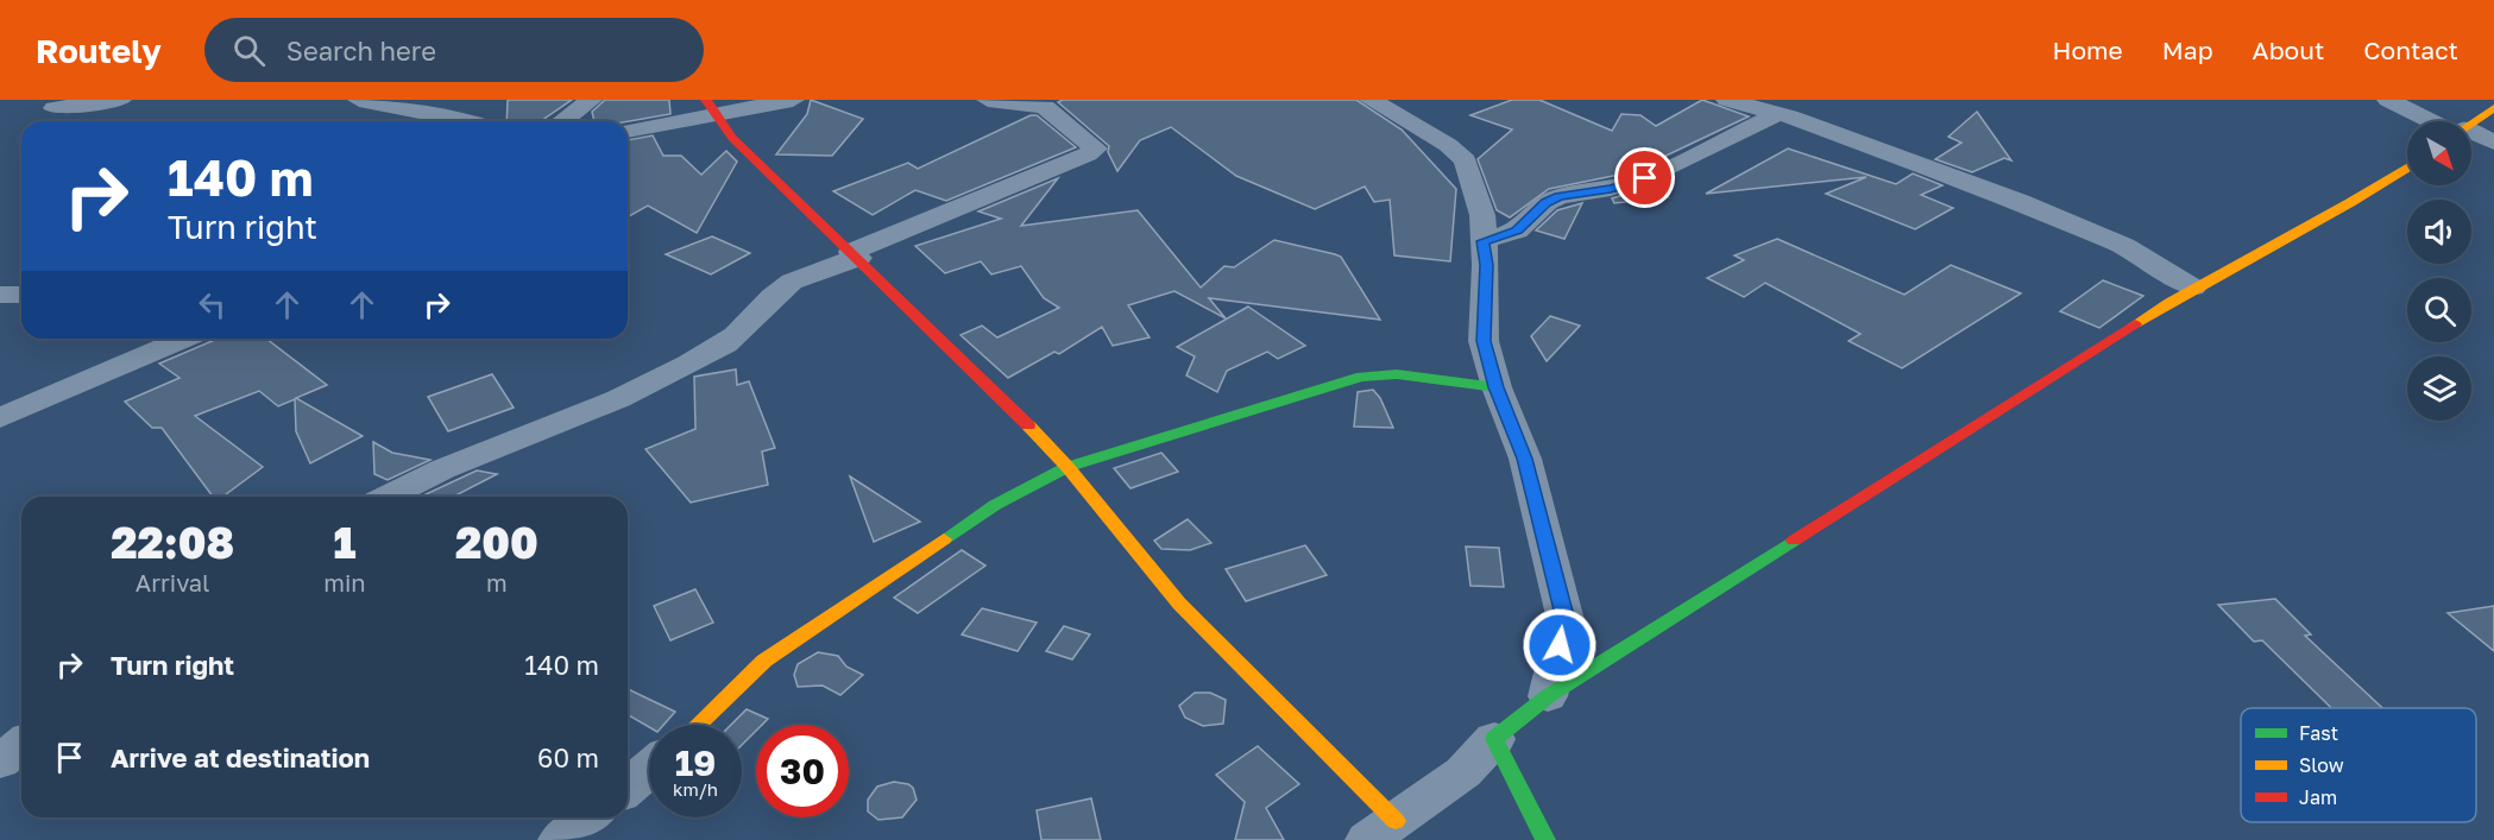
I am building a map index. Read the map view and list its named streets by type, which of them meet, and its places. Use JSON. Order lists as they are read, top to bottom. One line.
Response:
{"legend":["Fast","Slow","Jam"],"north":"bottom right","page":{"header":"Routely","search":"Search here","nav":["Home","Map","About","Contact"],"turn":["140 m","Turn right"],"eta":["22:08","Arrival","1","min","200","m"],"list":[{"name":"Turn right","value":"140 m"},{"name":"Arrive at destination","value":"60 m"}],"speed":"19 km/h","limit":"30"}}
